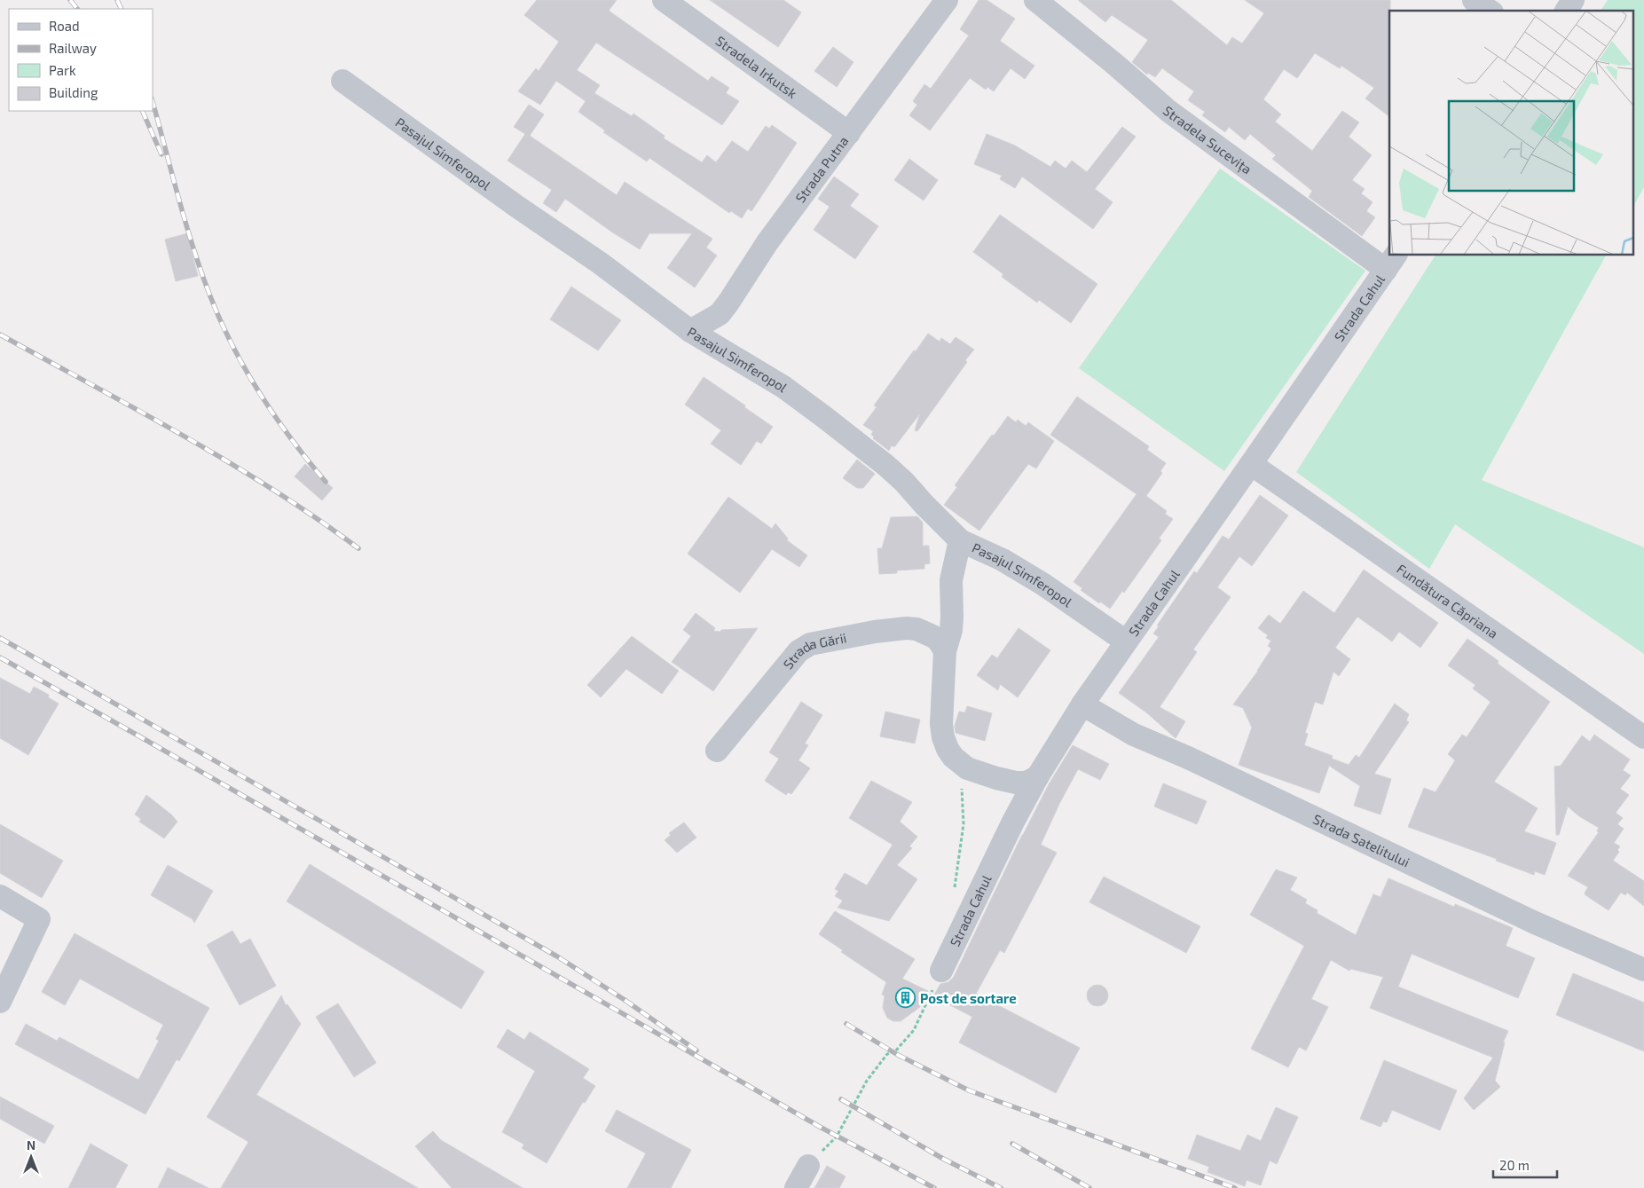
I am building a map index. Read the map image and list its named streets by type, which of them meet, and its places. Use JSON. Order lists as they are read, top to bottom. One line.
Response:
{"streets":{"street":["Stradela Irkutsk","Stradela Sucevița","Pasajul Simferopol","Strada Putna","Strada Cahul","Fundătura Căpriana","Strada Gării","Strada Satelitului"]},"crossings":[["Stradela Irkutsk","Strada Putna"],["Stradela Sucevița","Strada Cahul"],["Pasajul Simferopol","Strada Putna"],["Pasajul Simferopol","Strada Cahul"],["Strada Cahul","Fundătura Căpriana"],["Strada Cahul","Strada Satelitului"]],"places":{"building":["Post de sortare"]},"legend":["Road","Railway","Park","Building"],"scale_bar":"20 m","north":"top"}
